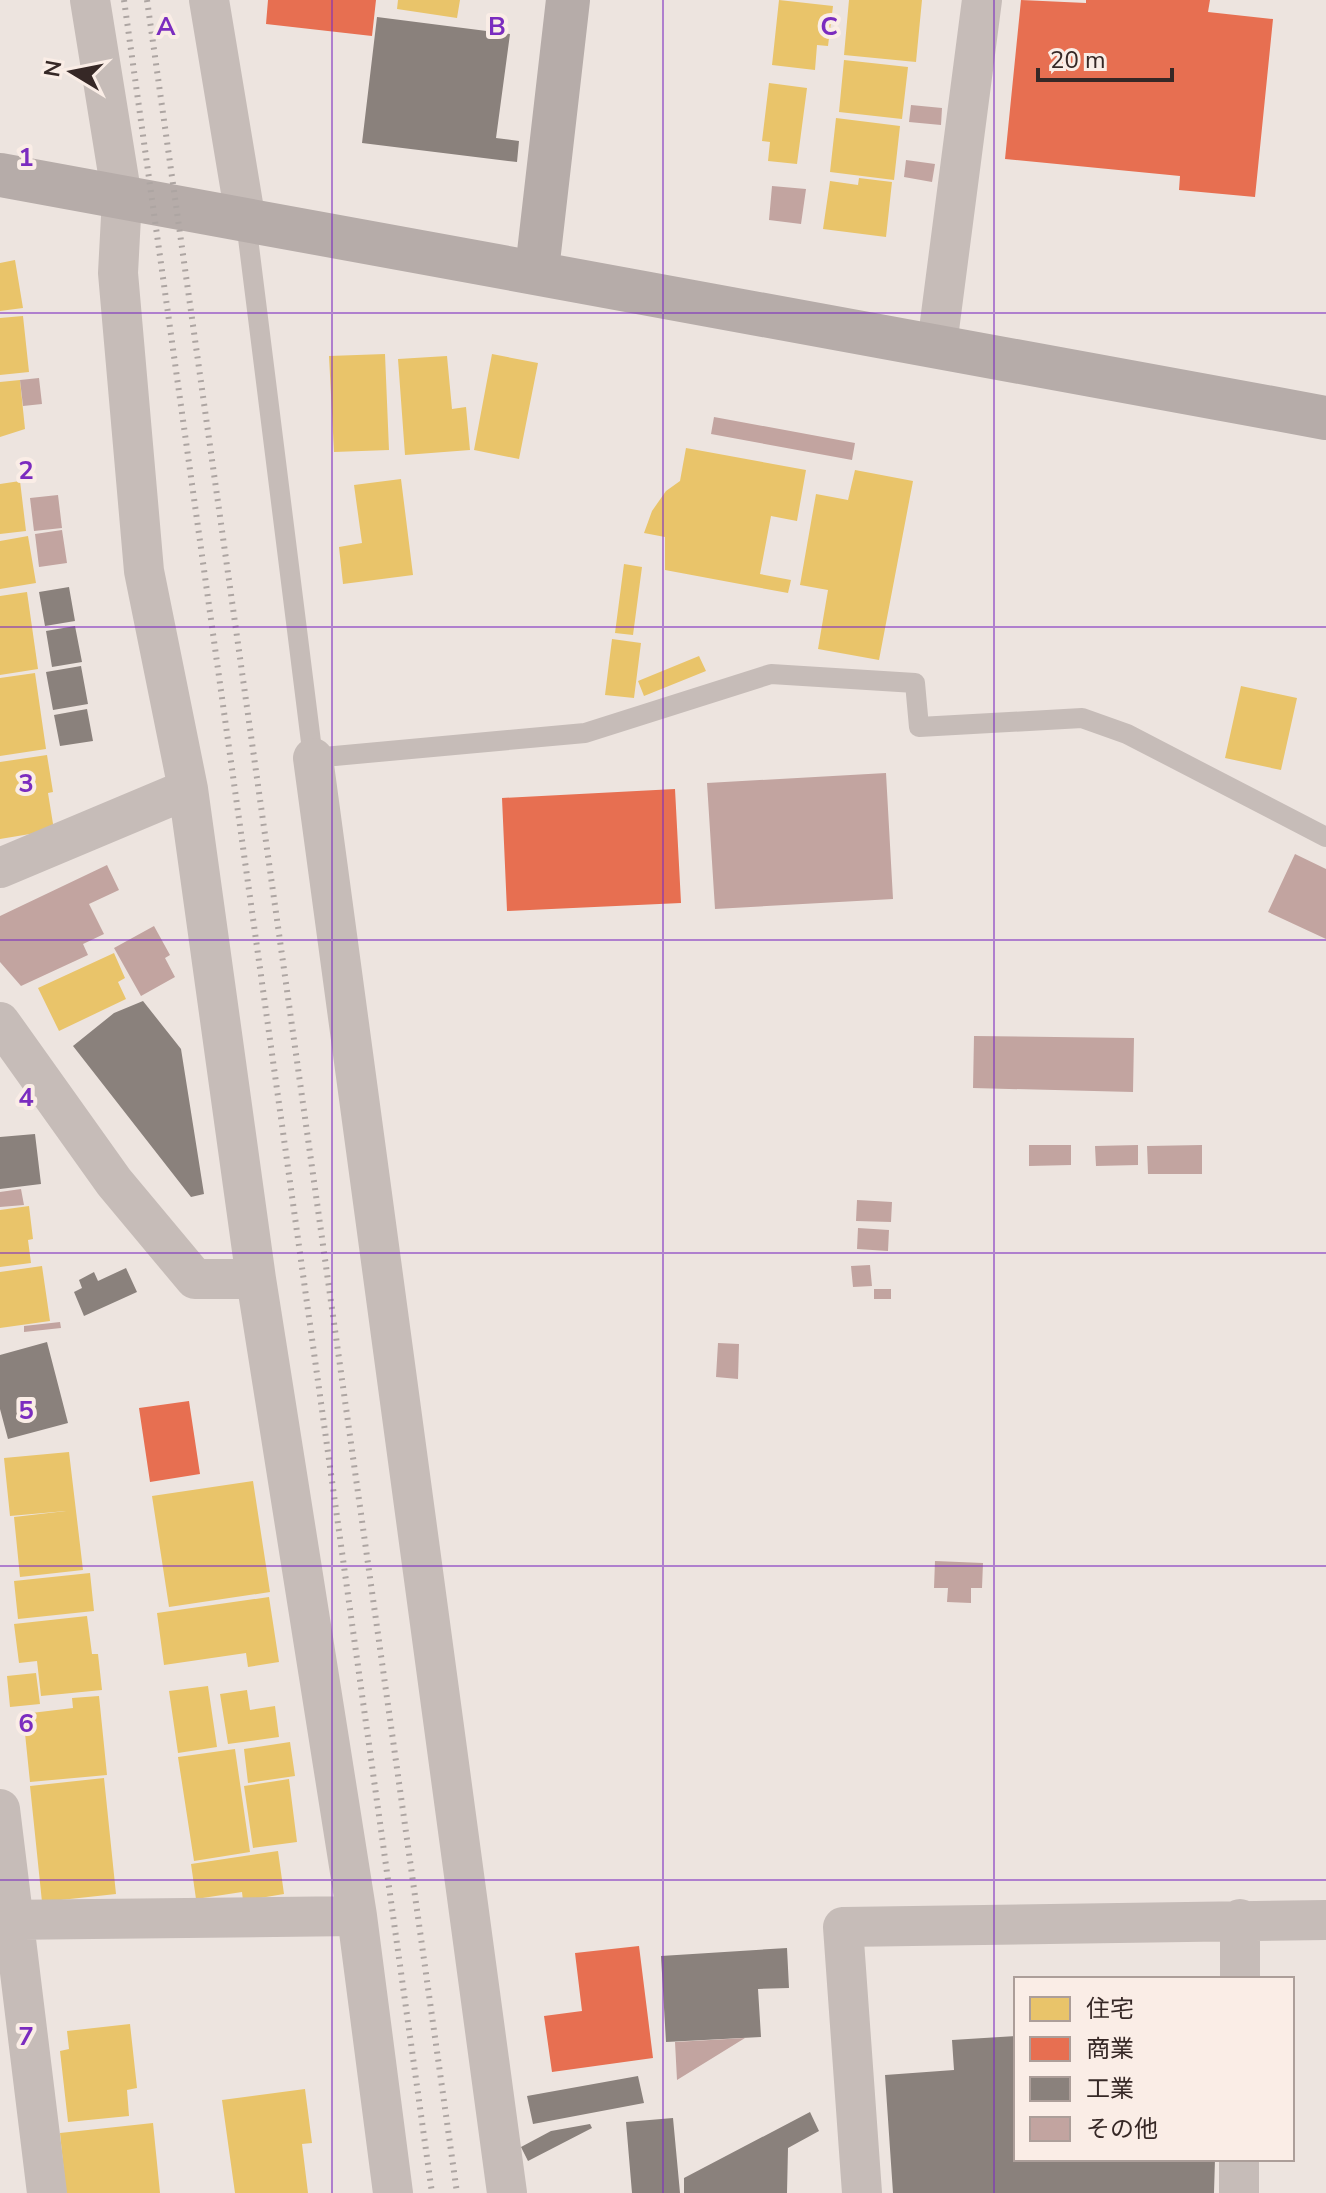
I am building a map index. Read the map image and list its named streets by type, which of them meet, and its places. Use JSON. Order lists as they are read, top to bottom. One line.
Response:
{"legend":["住宅","商業","工業","その他"],"scale_bar":"20 m","north":"left","grid":{"columns":["A","B","C"],"rows":["1","2","3","4","5","6","7"]}}
